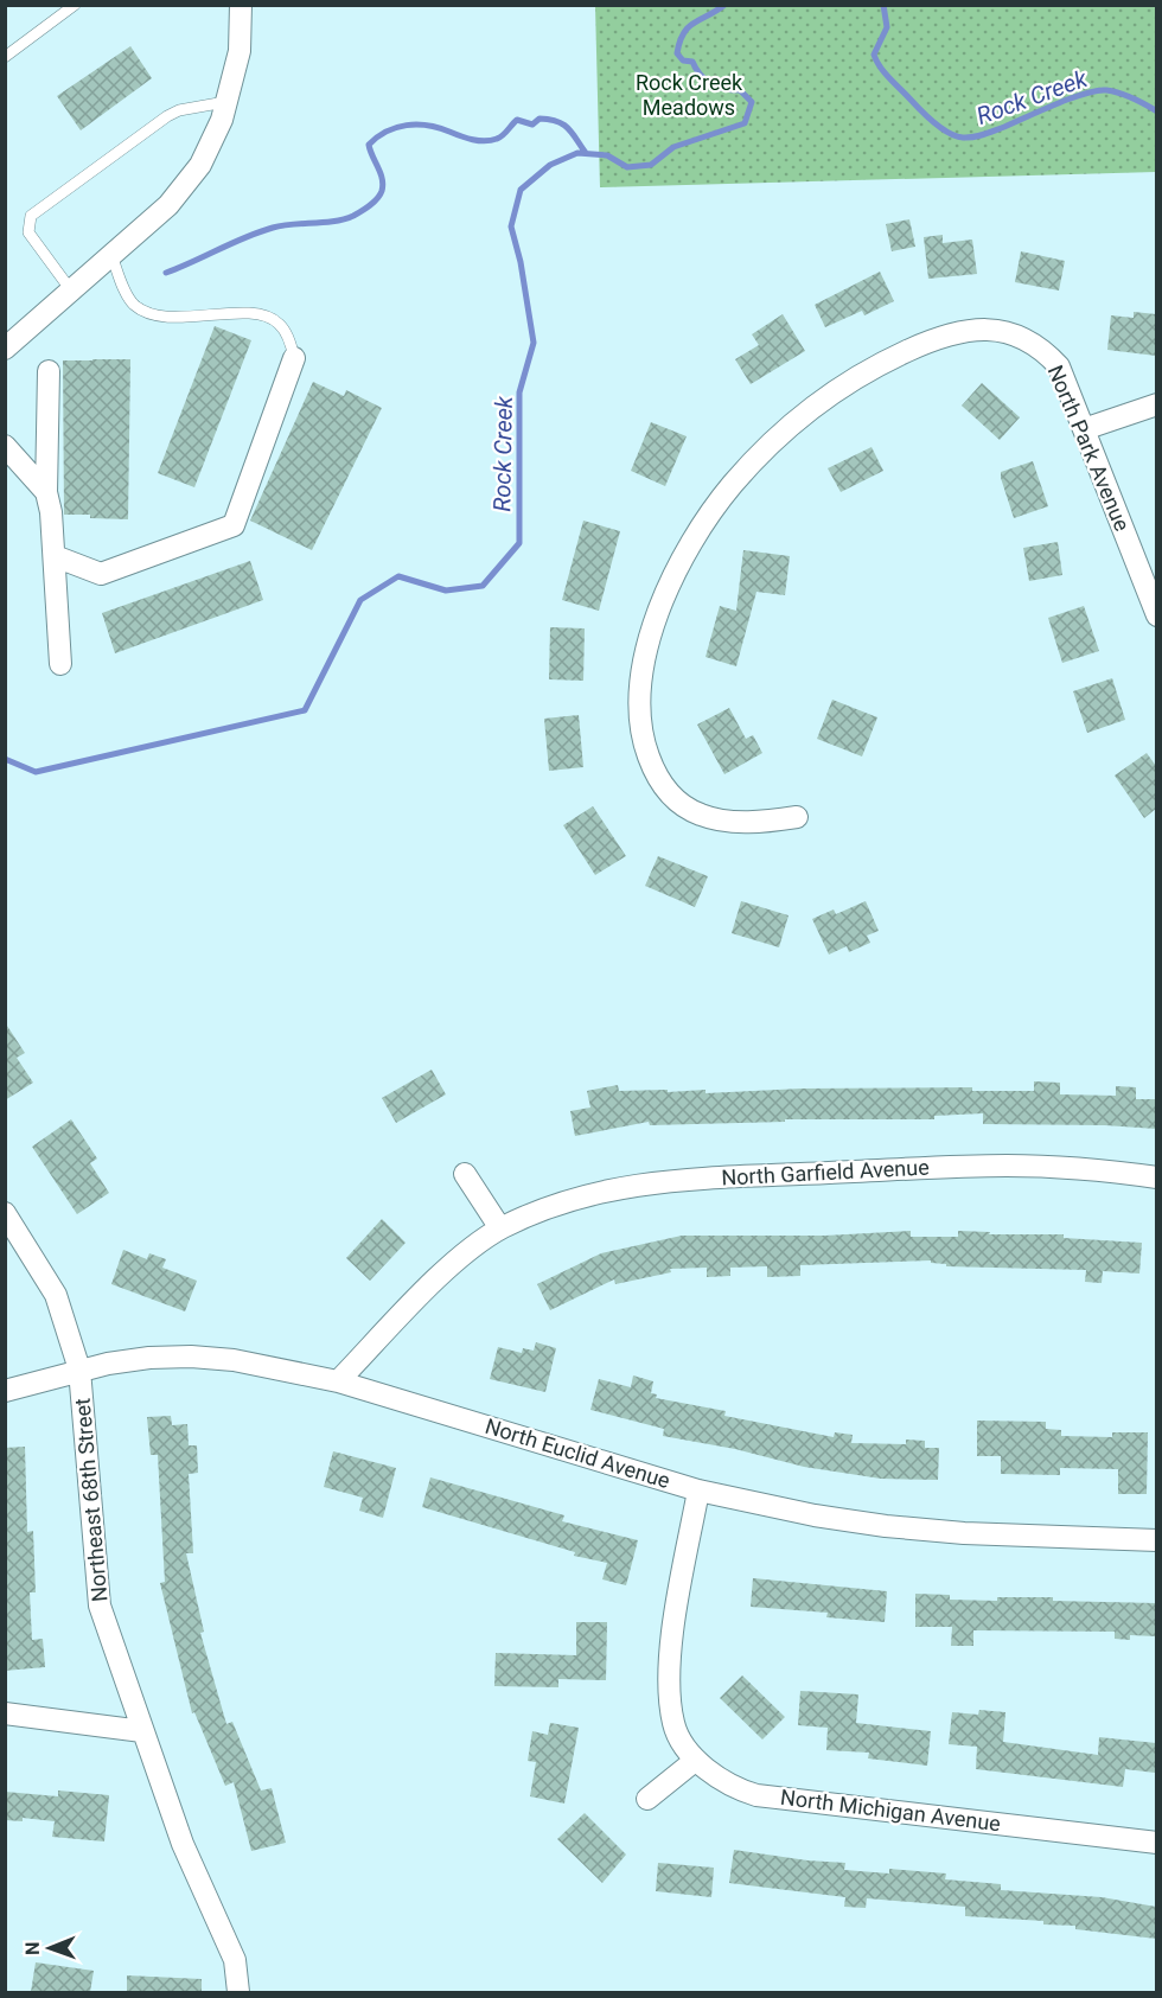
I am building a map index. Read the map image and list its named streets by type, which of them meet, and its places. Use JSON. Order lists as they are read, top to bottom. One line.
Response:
{"streets":{"street":["North Park Avenue","North Garfield Avenue","North Euclid Avenue","Northeast 68th Street","North Michigan Avenue"]},"crossings":[["North Garfield Avenue","North Euclid Avenue"],["North Euclid Avenue","Northeast 68th Street"],["North Euclid Avenue","North Michigan Avenue"]],"water":["Rock Creek"],"parks":["Rock Creek Meadows"],"north":"left"}
